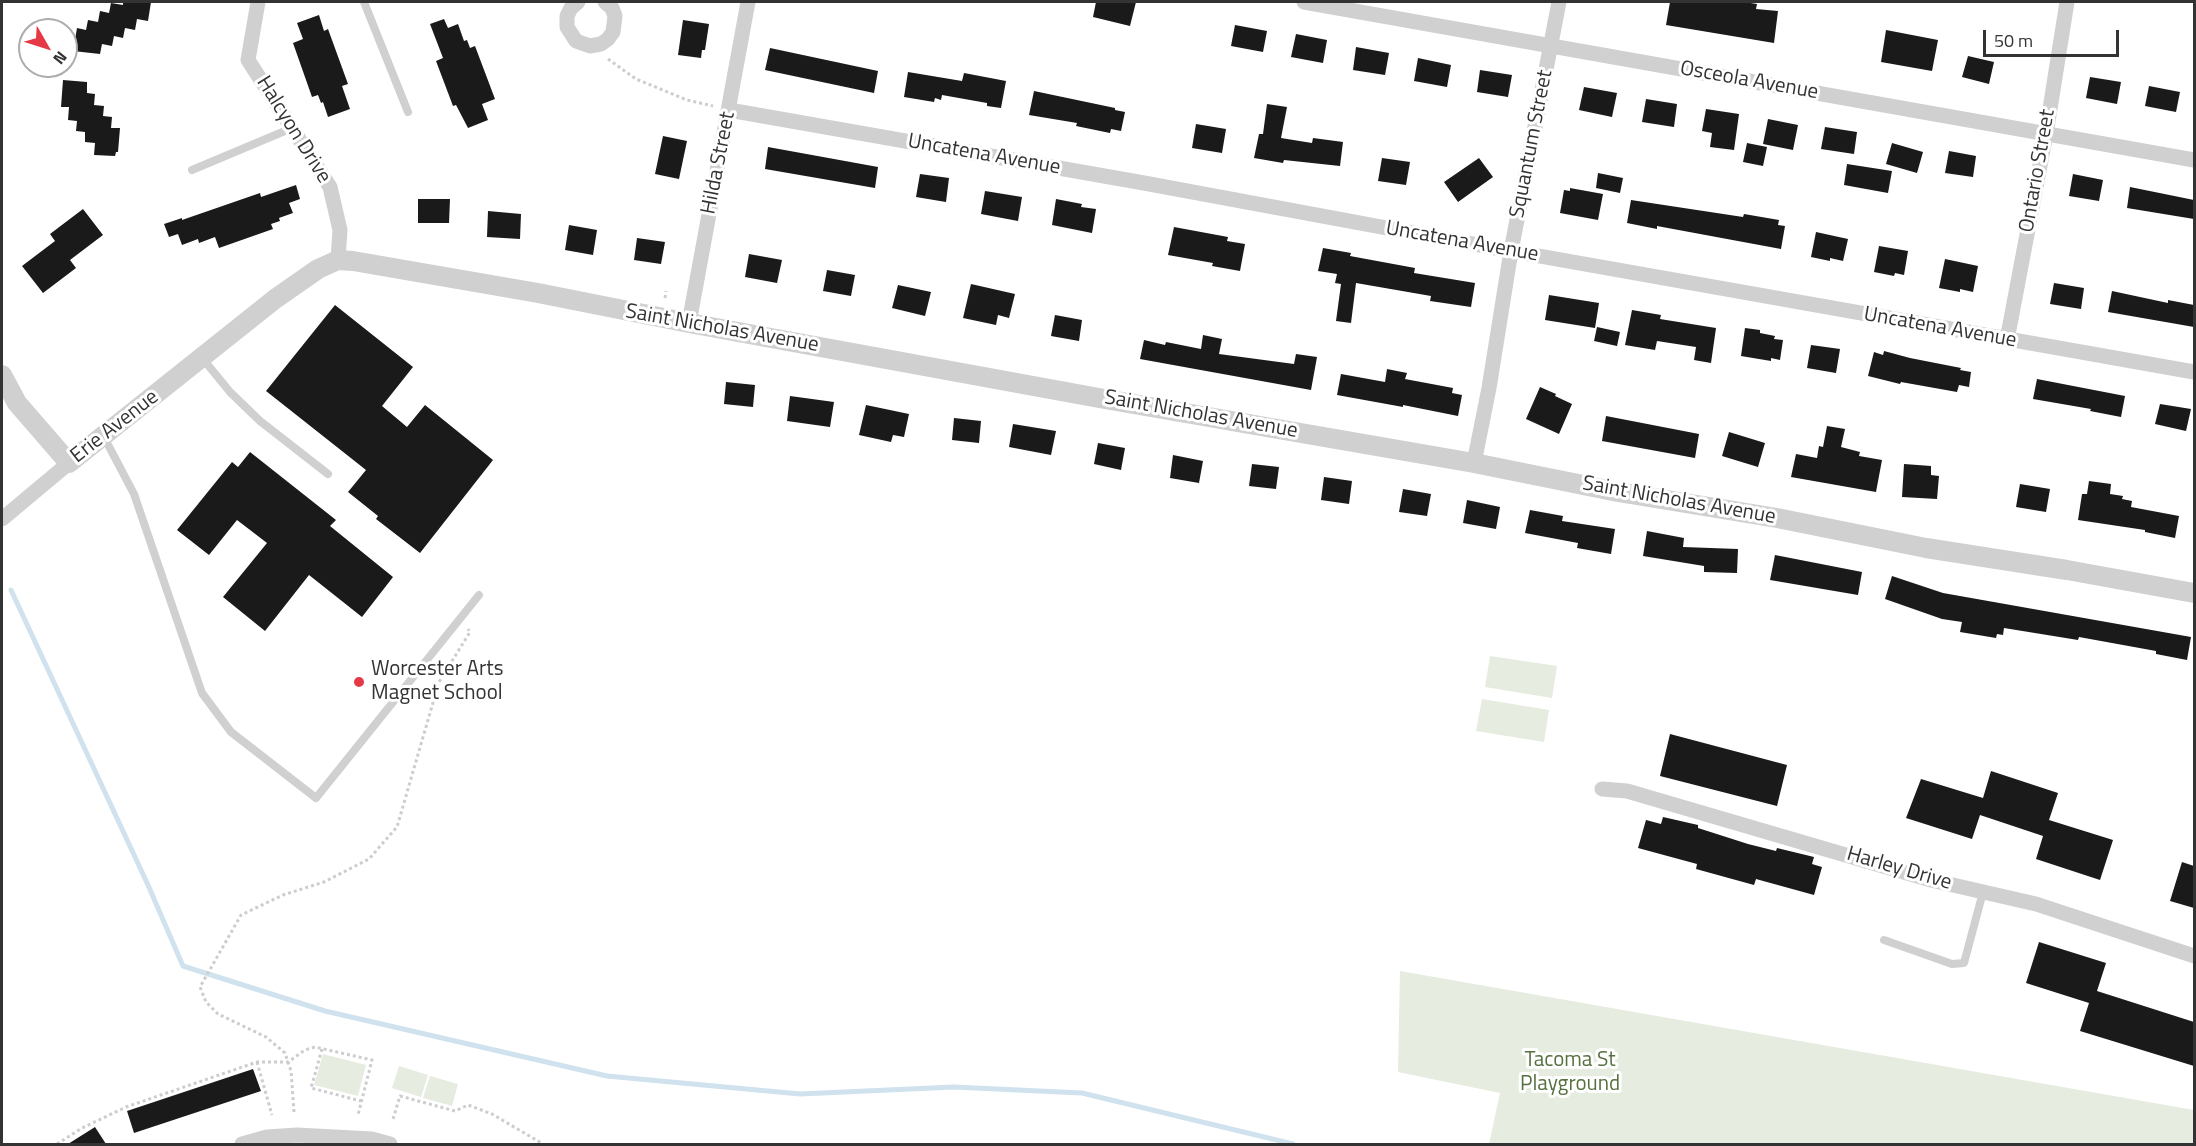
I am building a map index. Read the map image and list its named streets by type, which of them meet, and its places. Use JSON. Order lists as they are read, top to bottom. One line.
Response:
{"streets":{"street":["Osceola Avenue","Halcyon Drive","Squantum Street","Uncatena Avenue","Hilda Street","Ontario Street","Saint Nicholas Avenue","Erie Avenue","Harley Drive"]},"crossings":[["Osceola Avenue","Squantum Street"],["Osceola Avenue","Ontario Street"],["Halcyon Drive","Saint Nicholas Avenue"],["Halcyon Drive","Erie Avenue"],["Squantum Street","Uncatena Avenue"],["Squantum Street","Saint Nicholas Avenue"],["Uncatena Avenue","Hilda Street"],["Uncatena Avenue","Ontario Street"],["Hilda Street","Saint Nicholas Avenue"],["Saint Nicholas Avenue","Erie Avenue"]],"parks":["Tacoma St Playground"],"places":["Worcester Arts Magnet School"],"scale_bar":"50 m","north":"bottom right"}
